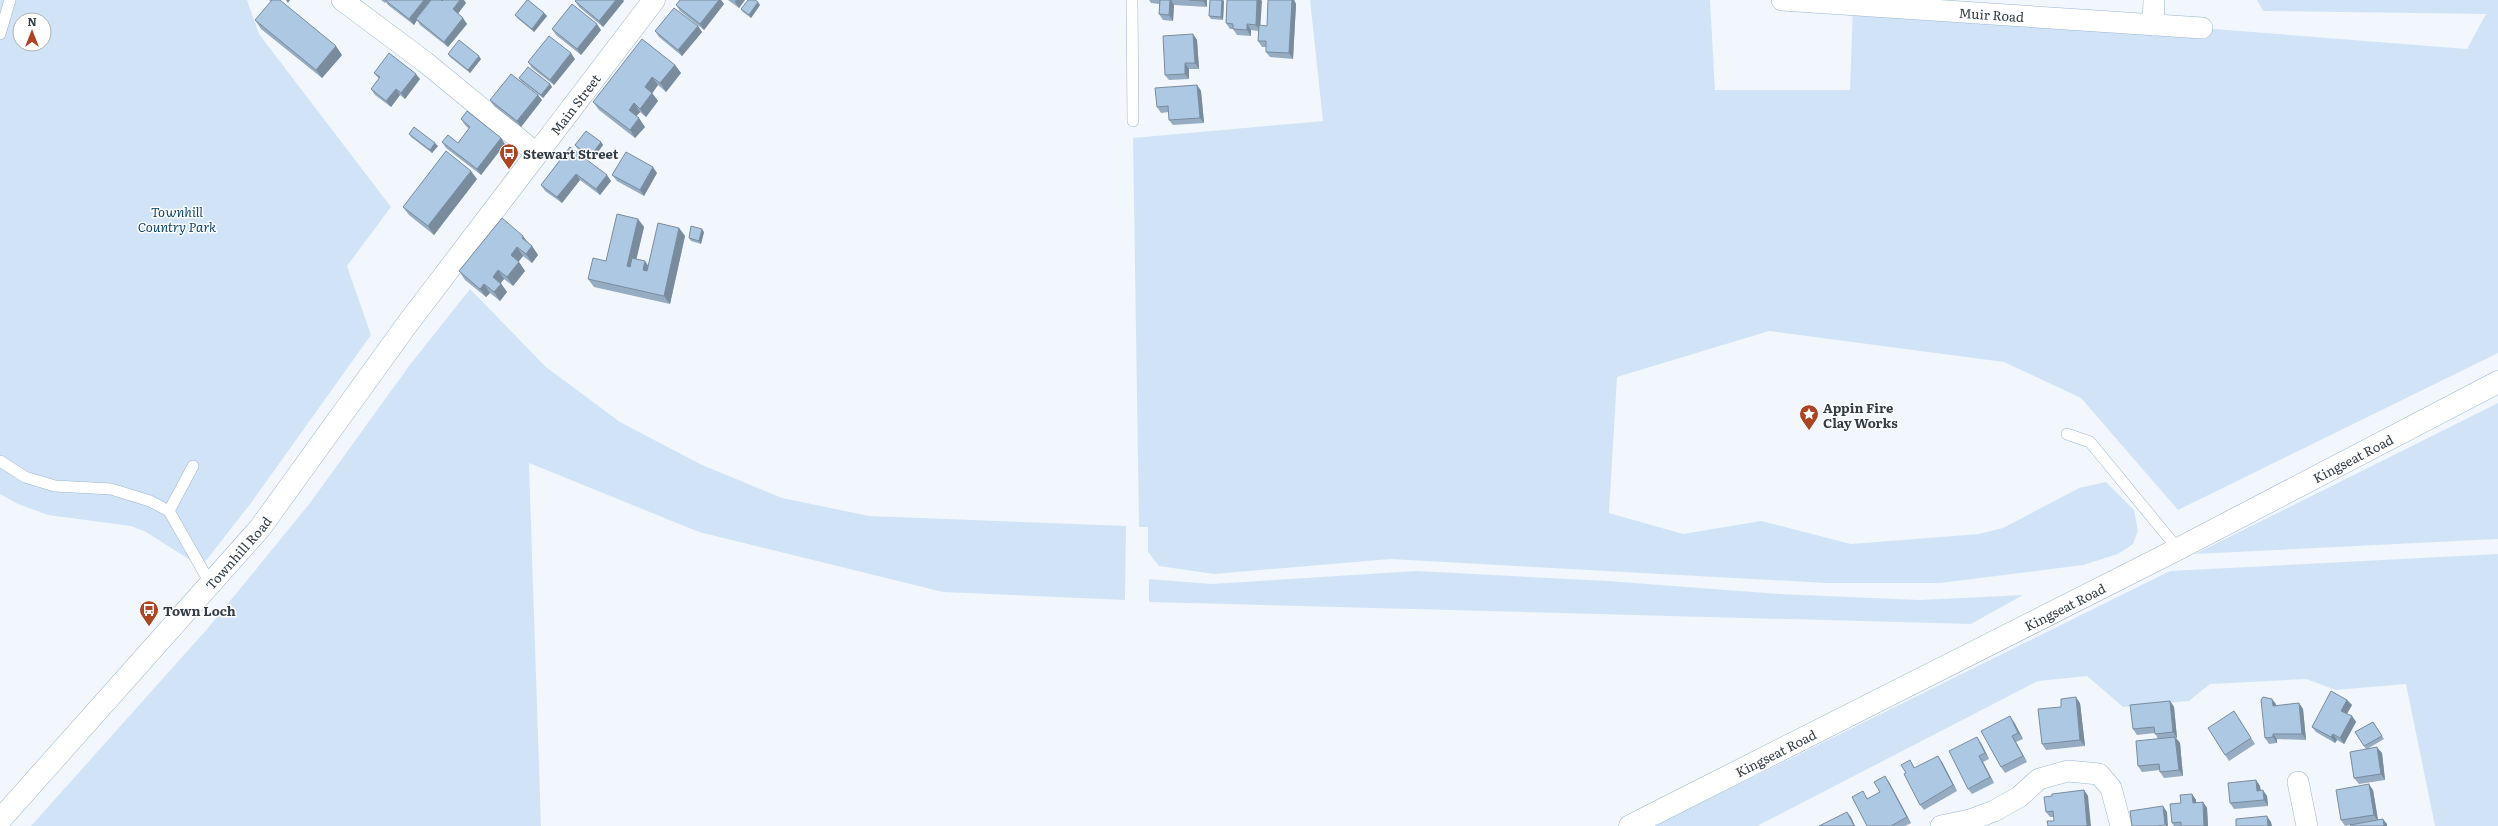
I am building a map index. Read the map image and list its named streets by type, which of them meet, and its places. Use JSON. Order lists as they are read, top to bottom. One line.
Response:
{"streets":{"street":["Muir Road","Main Street","Kingseat Road","Townhill Road"]},"crossings":[["Main Street","Townhill Road"]],"parks":["Townhill Country Park"],"places":{"bus stop":["Stewart Street","Town Loch"],"place":["Appin Fire Clay Works"]},"north":"top"}
